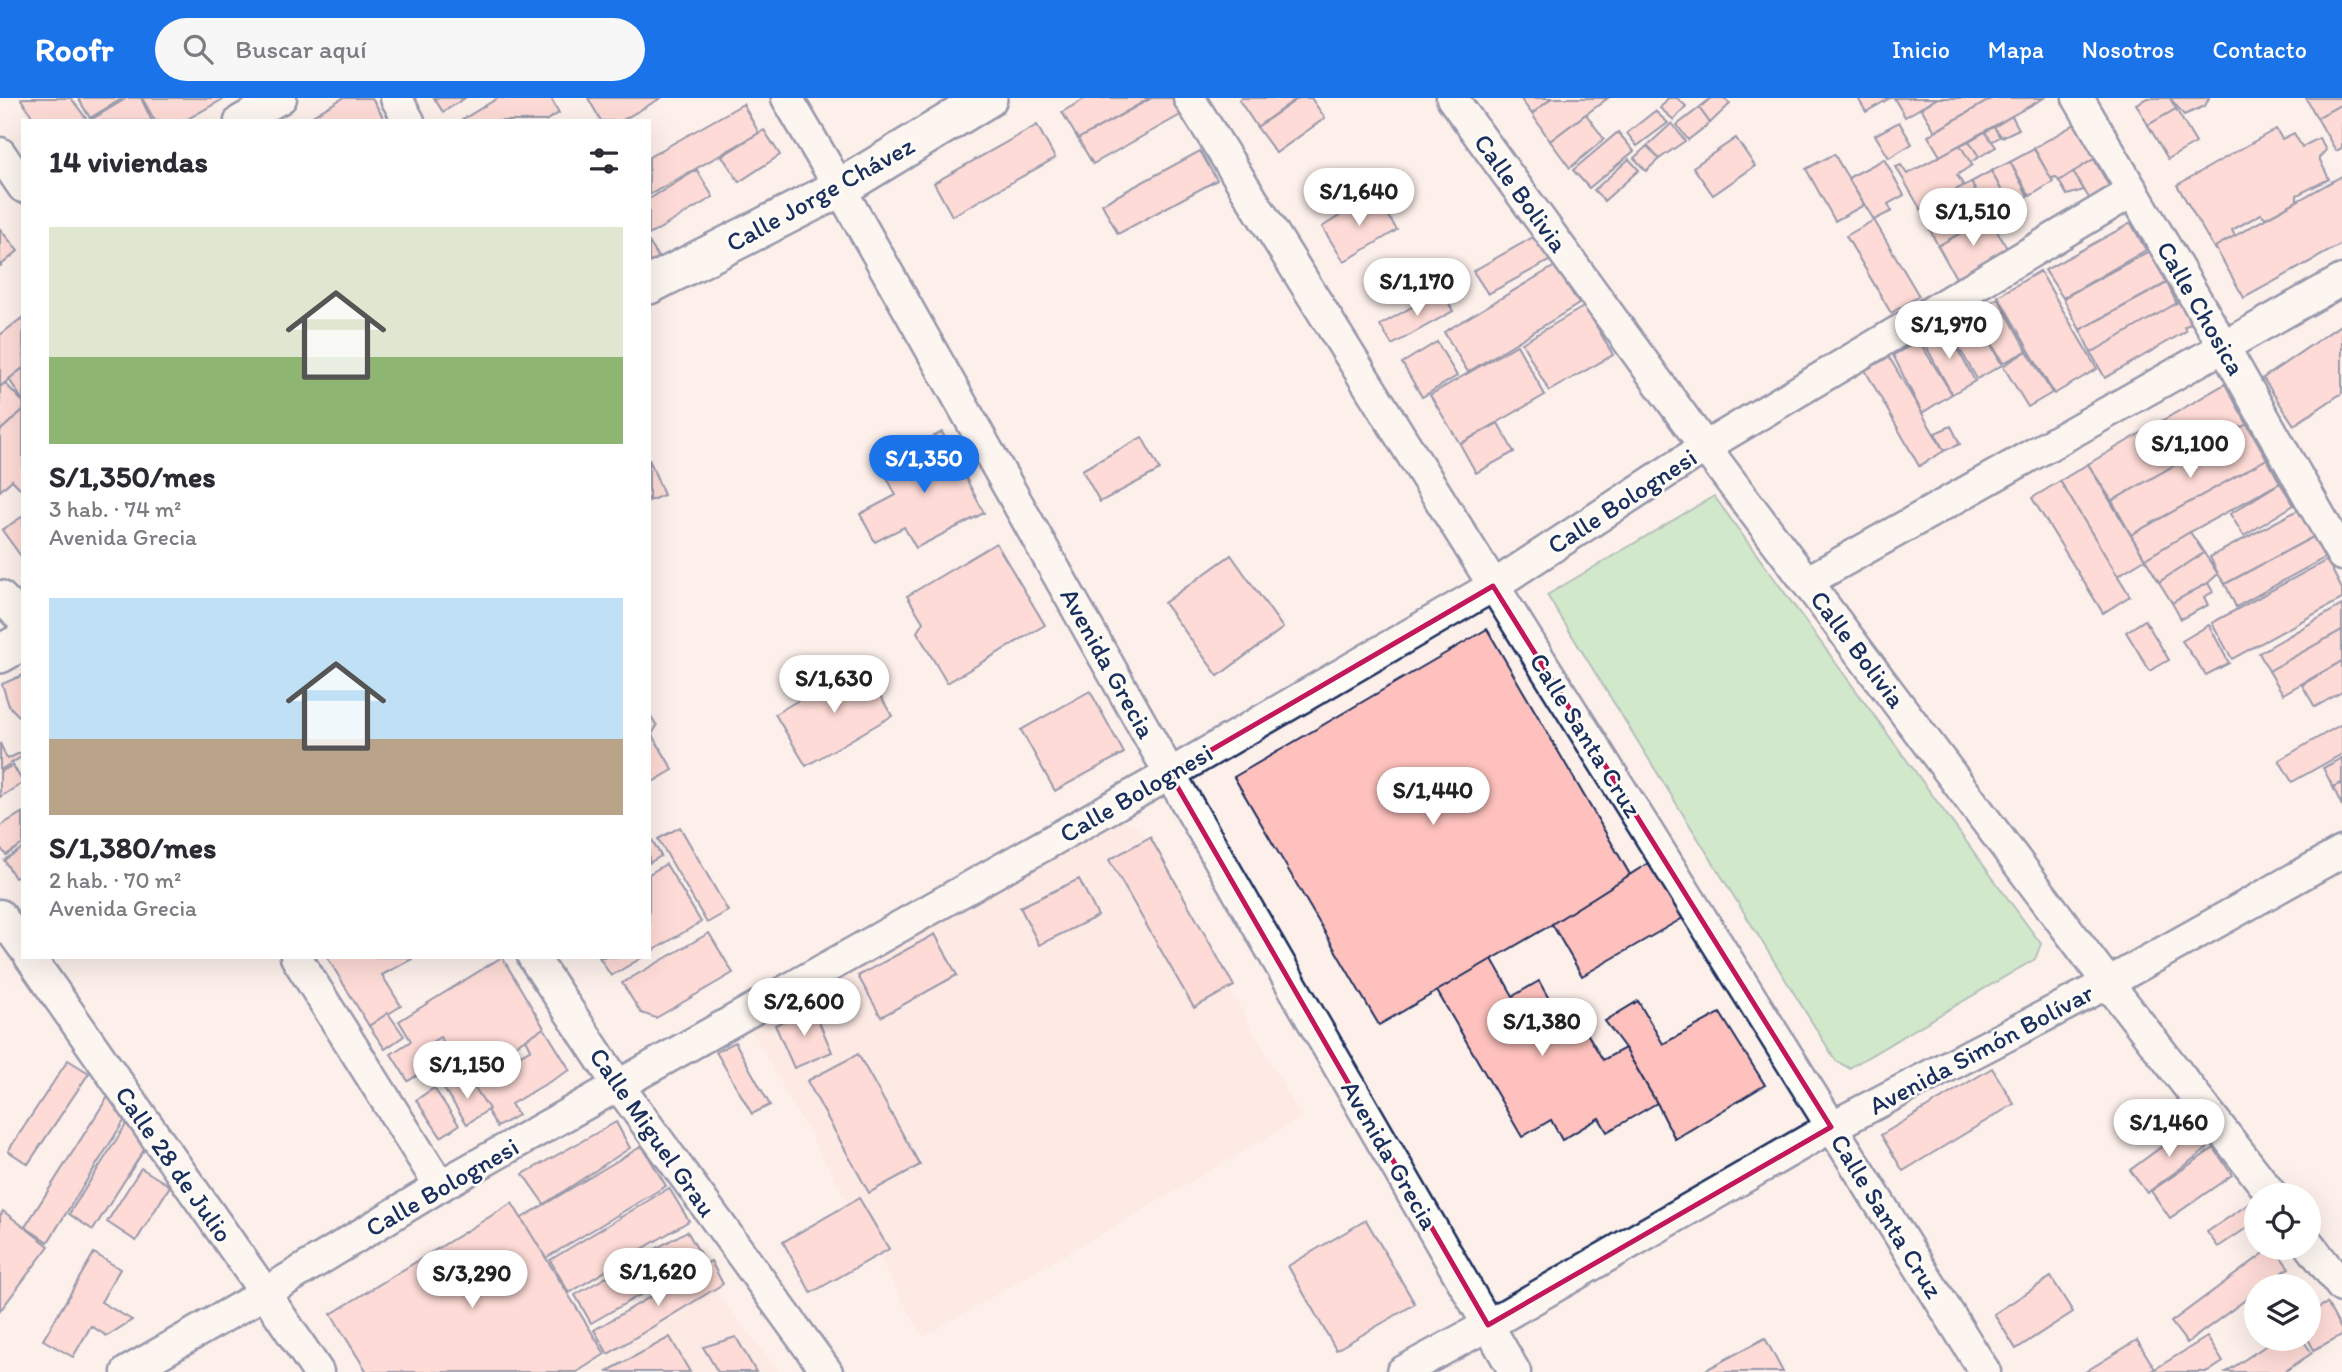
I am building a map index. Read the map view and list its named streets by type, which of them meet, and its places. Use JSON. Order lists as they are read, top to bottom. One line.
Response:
{"streets":{"street":["Calle Bolivia","Calle Jorge Chávez","Calle Chosica","Calle Bolognesi","Avenida Grecia","Calle Santa Cruz","Avenida Simón Bolívar","Calle Miguel Grau","Calle 28 de Julio"]},"crossings":[["Calle Bolivia","Calle Bolognesi"],["Calle Bolivia","Avenida Simón Bolívar"],["Calle Jorge Chávez","Avenida Grecia"],["Calle Chosica","Calle Bolognesi"],["Calle Bolognesi","Avenida Grecia"],["Calle Bolognesi","Calle Santa Cruz"],["Calle Bolognesi","Calle Miguel Grau"],["Calle Bolognesi","Calle 28 de Julio"],["Avenida Grecia","Avenida Simón Bolívar"],["Calle Santa Cruz","Avenida Simón Bolívar"]],"page":{"header":"Roofr","search":"Buscar aquí","nav":["Inicio","Mapa","Nosotros","Contacto"],"heading":"14 viviendas","price":["S/1,640","S/1,510","S/1,170","S/1,970","S/1,100","S/1,350","S/1,630","S/1,440","S/2,600","S/1,380","S/1,150","S/1,460","S/1,620","S/3,290"],"list":[{"name":"S/1,350/mes","note":"3 hab. · 74 m² · Avenida Grecia"},{"name":"S/1,380/mes","note":"2 hab. · 70 m² · Avenida Grecia"}]}}
